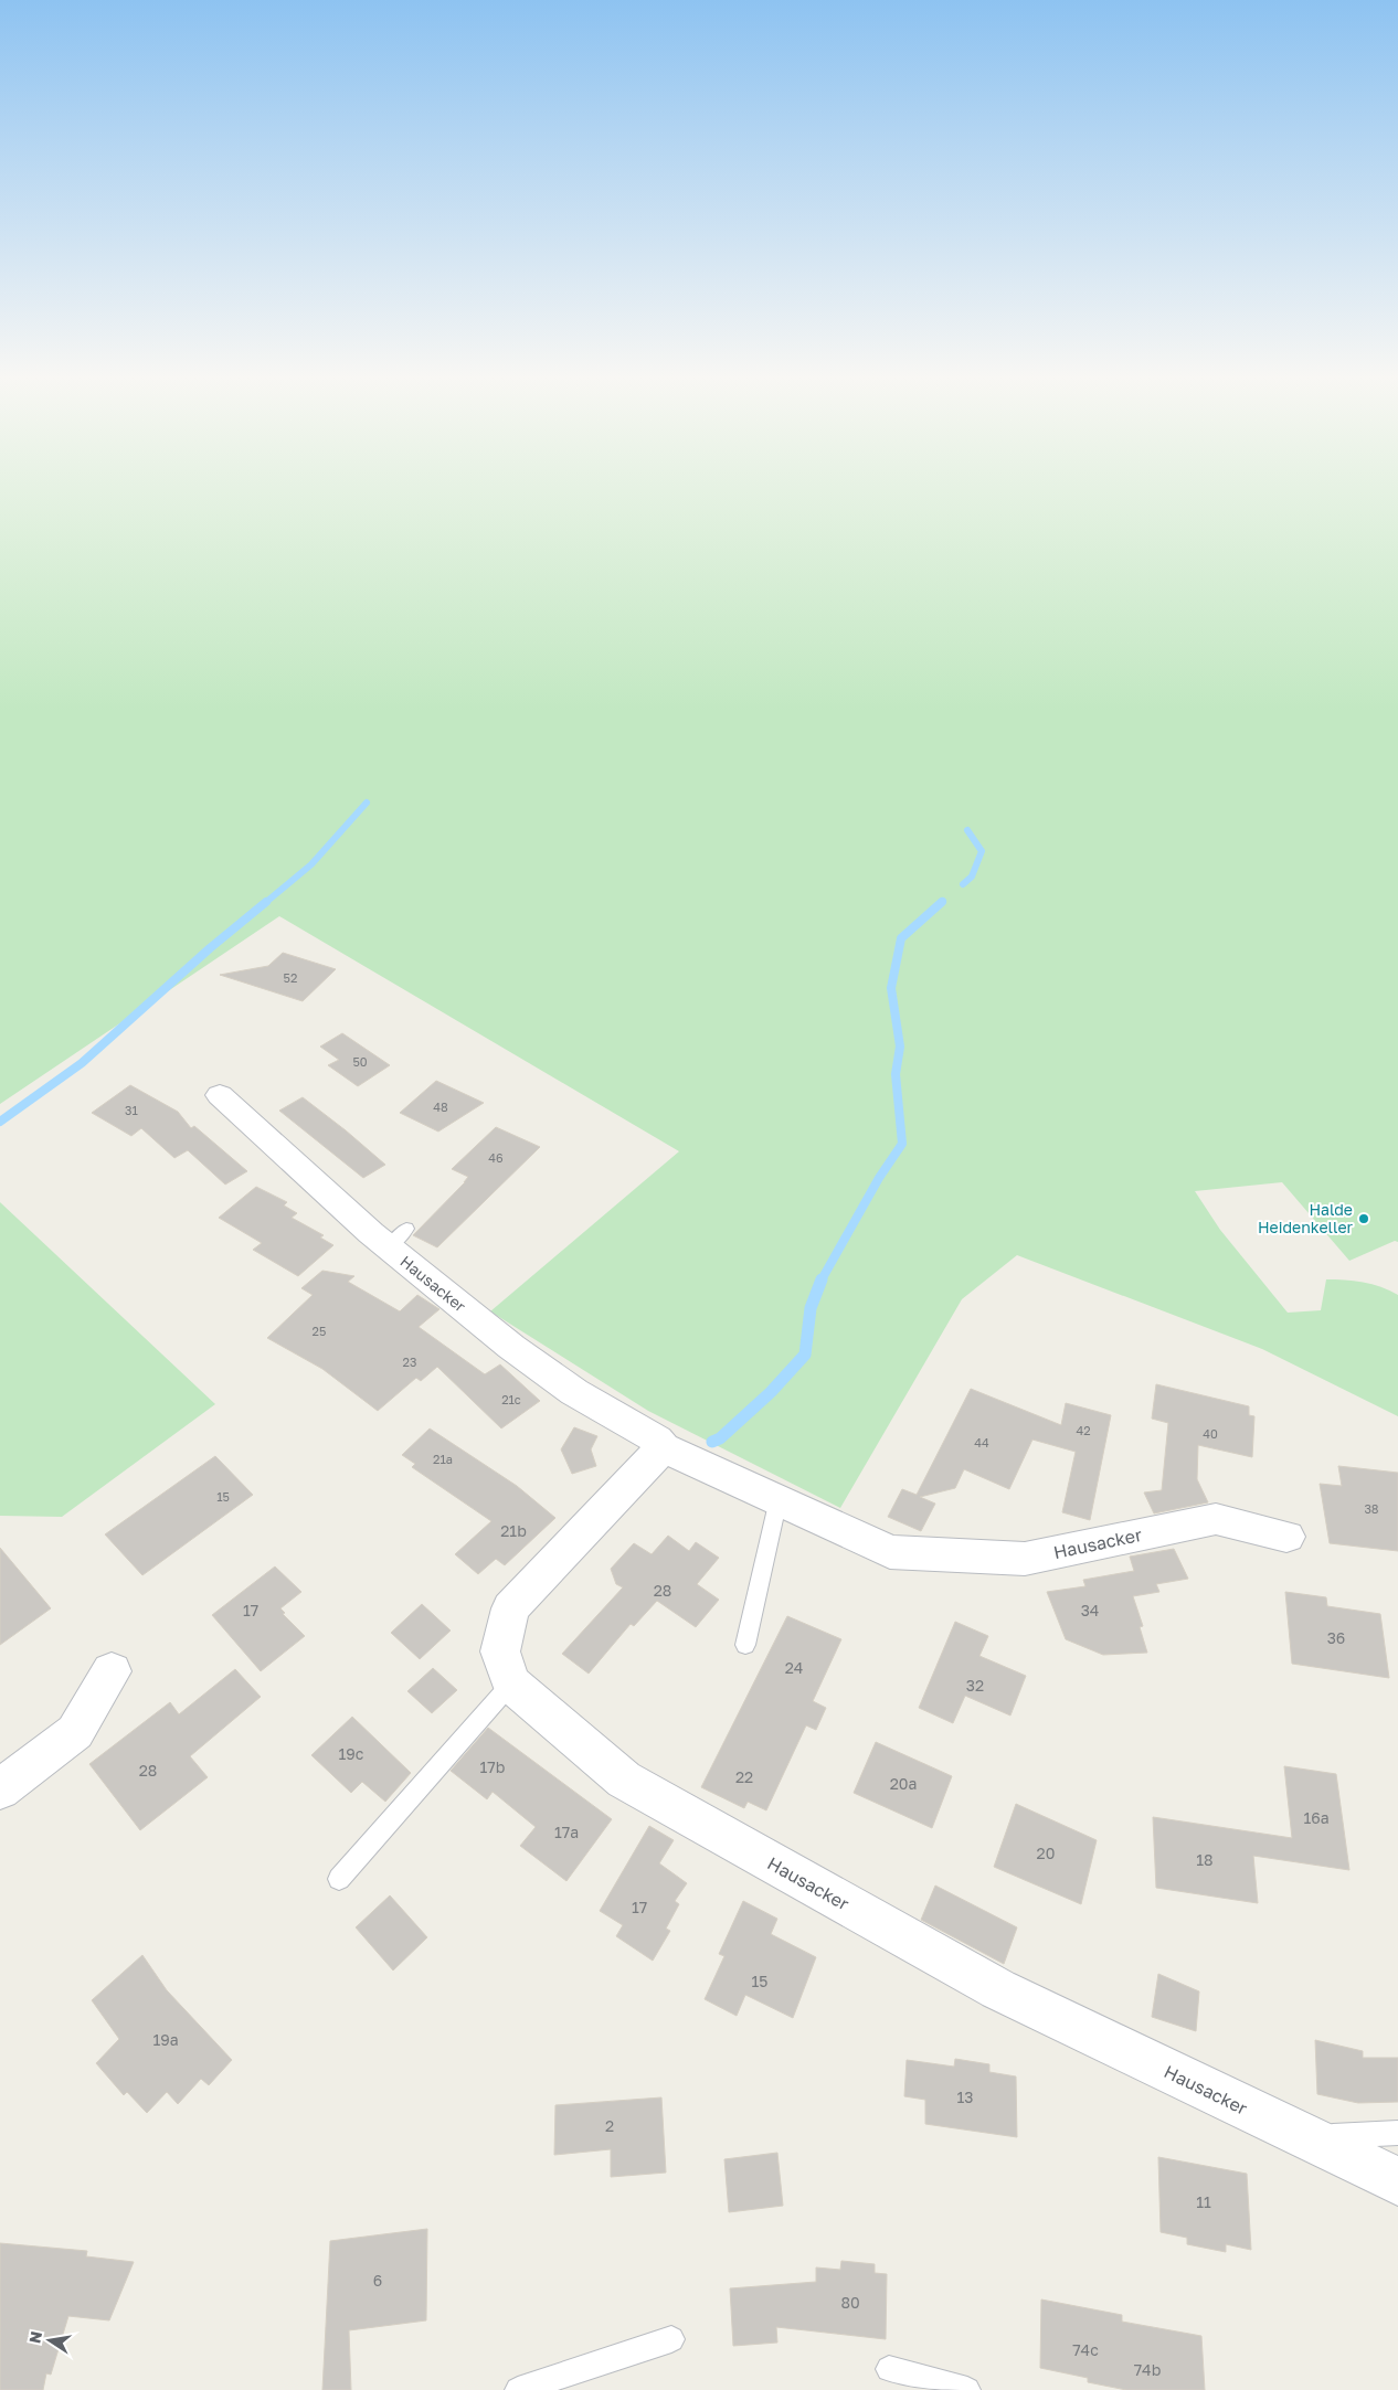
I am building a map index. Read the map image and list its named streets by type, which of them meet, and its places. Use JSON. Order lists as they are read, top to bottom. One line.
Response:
{"streets":{"street":["Hausacker"]},"places":["Halde Heidenkeller"],"house_numbers":["52","50","48","31","46","25","23","21c","42","40","44","21a","15","38","21b","28","17","34","36","24","32","19c","17b","28","22","20a","16a","17a","20","18","17","15","19a","13","2","11","6","80","74c","74b"],"north":"left"}
